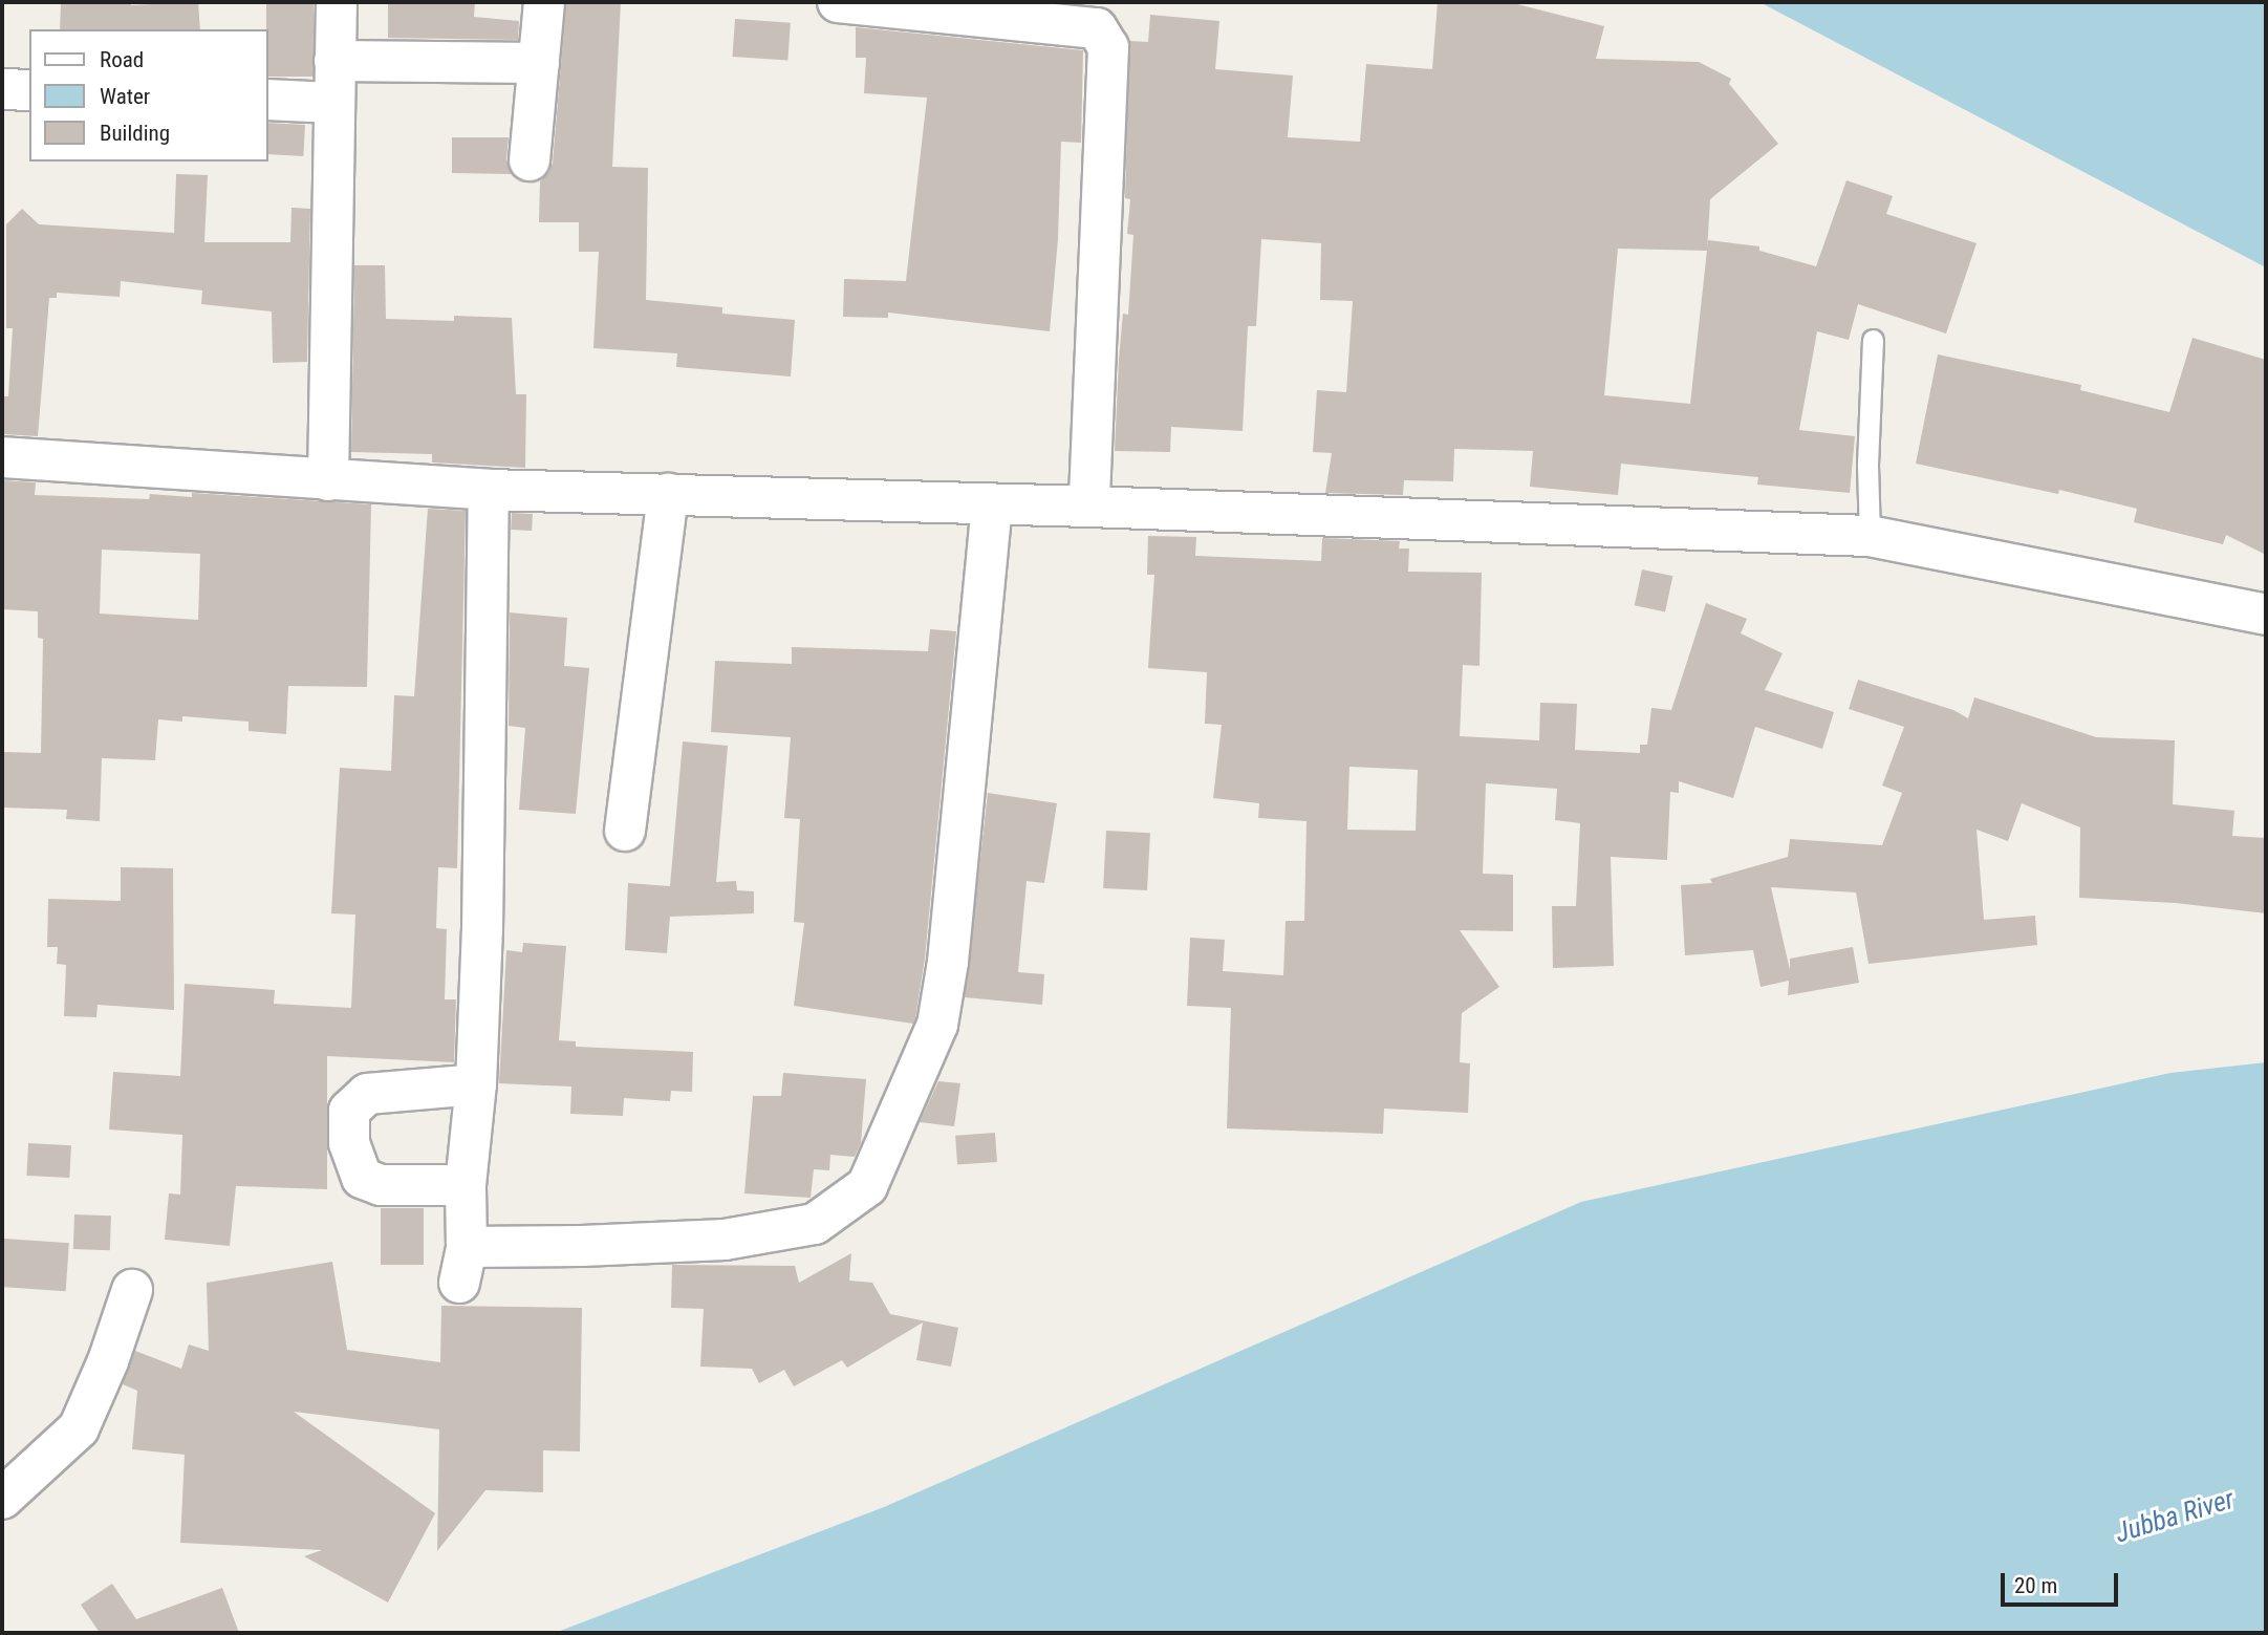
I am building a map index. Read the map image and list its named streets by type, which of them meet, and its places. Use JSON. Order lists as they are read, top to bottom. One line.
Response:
{"water":["Jubba River"],"legend":["Road","Water","Building"],"scale_bar":"20 m"}
